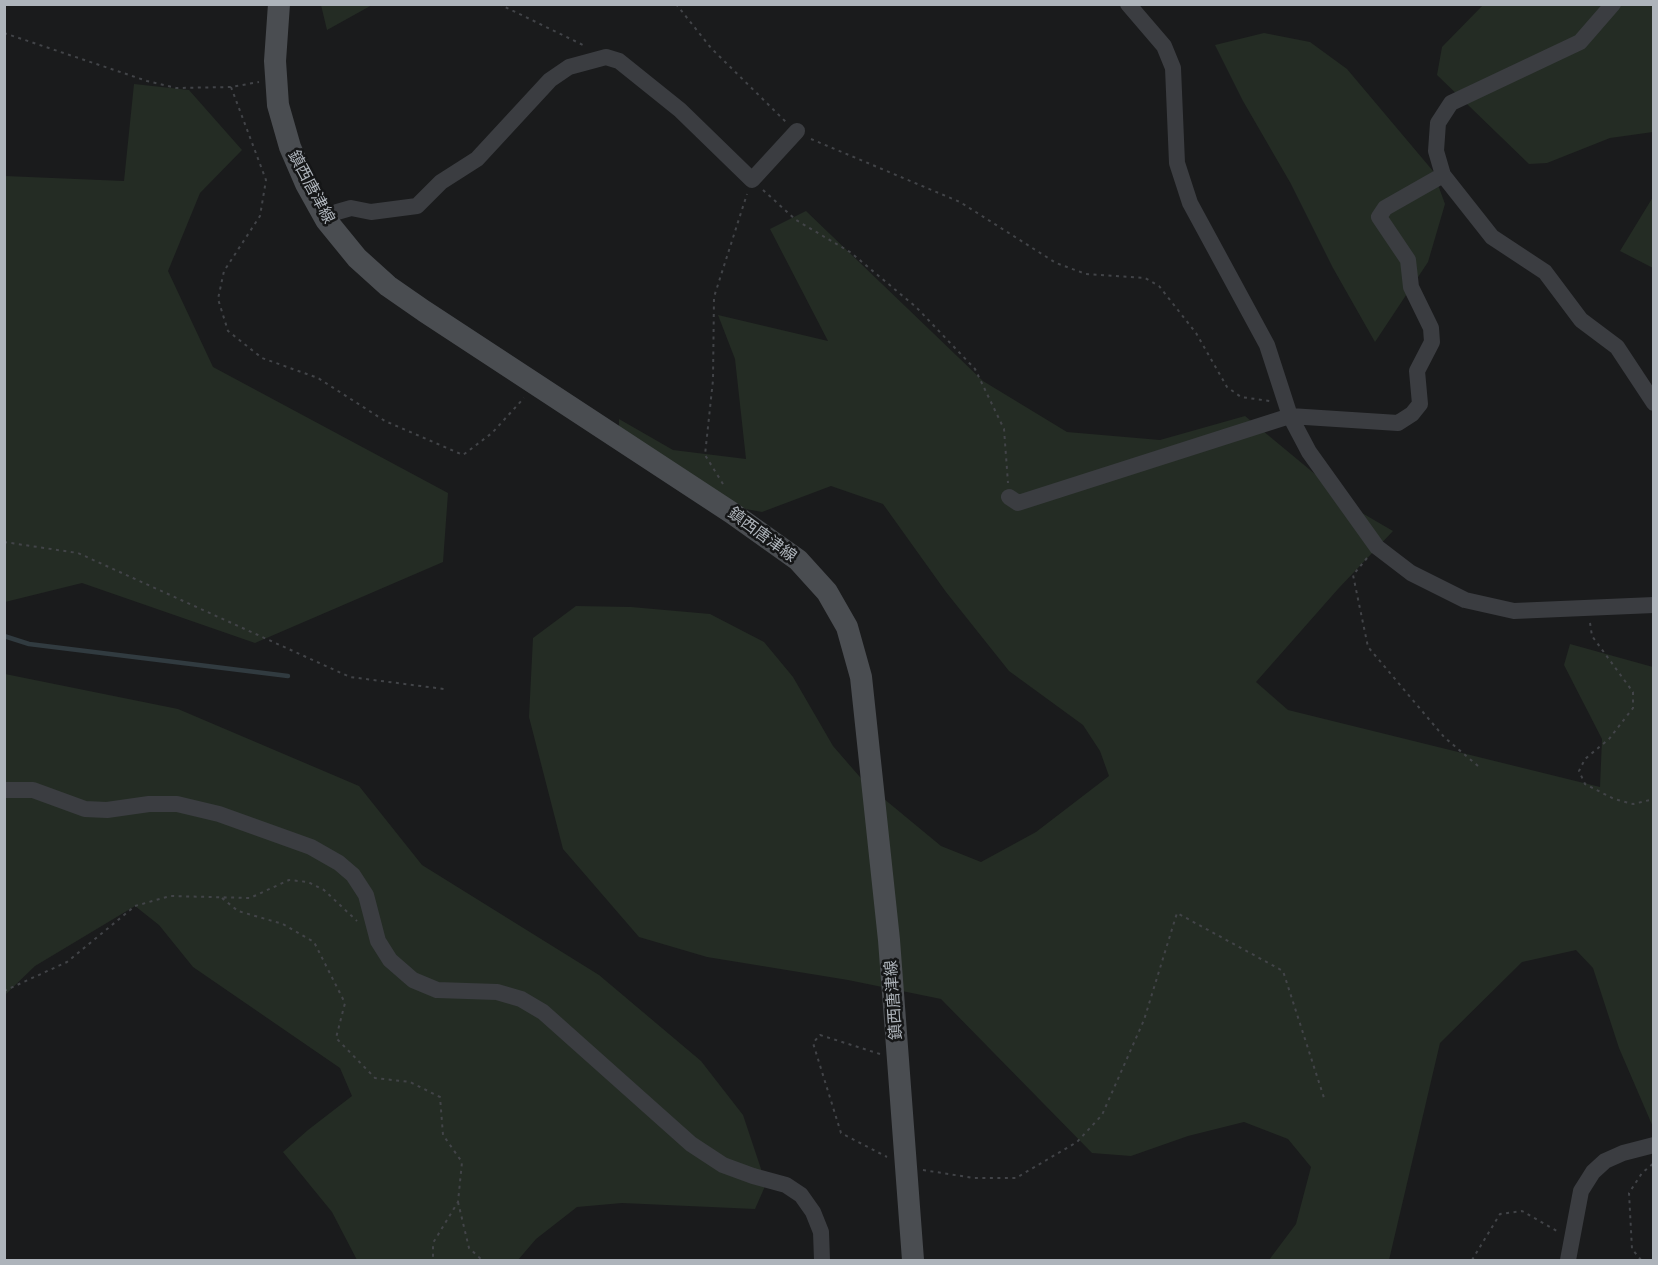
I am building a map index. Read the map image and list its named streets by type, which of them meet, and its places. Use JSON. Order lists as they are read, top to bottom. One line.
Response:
{"streets":{"main road":["鎮西唐津線"]}}
